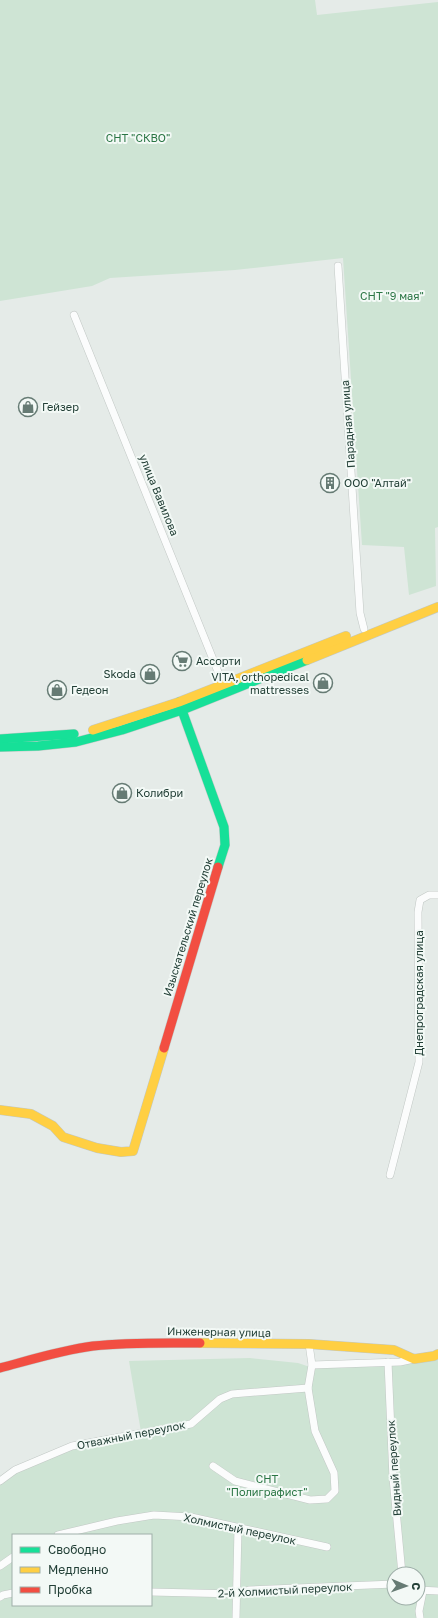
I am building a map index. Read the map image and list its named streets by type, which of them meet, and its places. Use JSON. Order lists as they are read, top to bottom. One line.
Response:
{"streets":{"street":["Парадная улица","улица Вавилова","Изыскательский переулок","Днепроградская улица","Инженерная улица","Отважный переулок","Видный переулок","Холмистый переулок","2-й Холмистый переулок"]},"parks":["СНТ \"СКВО\"","СНТ \"9 мая\"","СНТ \"Полиграфист\""],"places":{"shop":["Гейзер","Skoda","VITA, orthopedical mattresses","Гедеон","Колибри"],"building":["ООО \"Алтай\""],"supermarket":["Ассорти"]},"legend":["Свободно","Медленно","Пробка"],"north":"right"}
